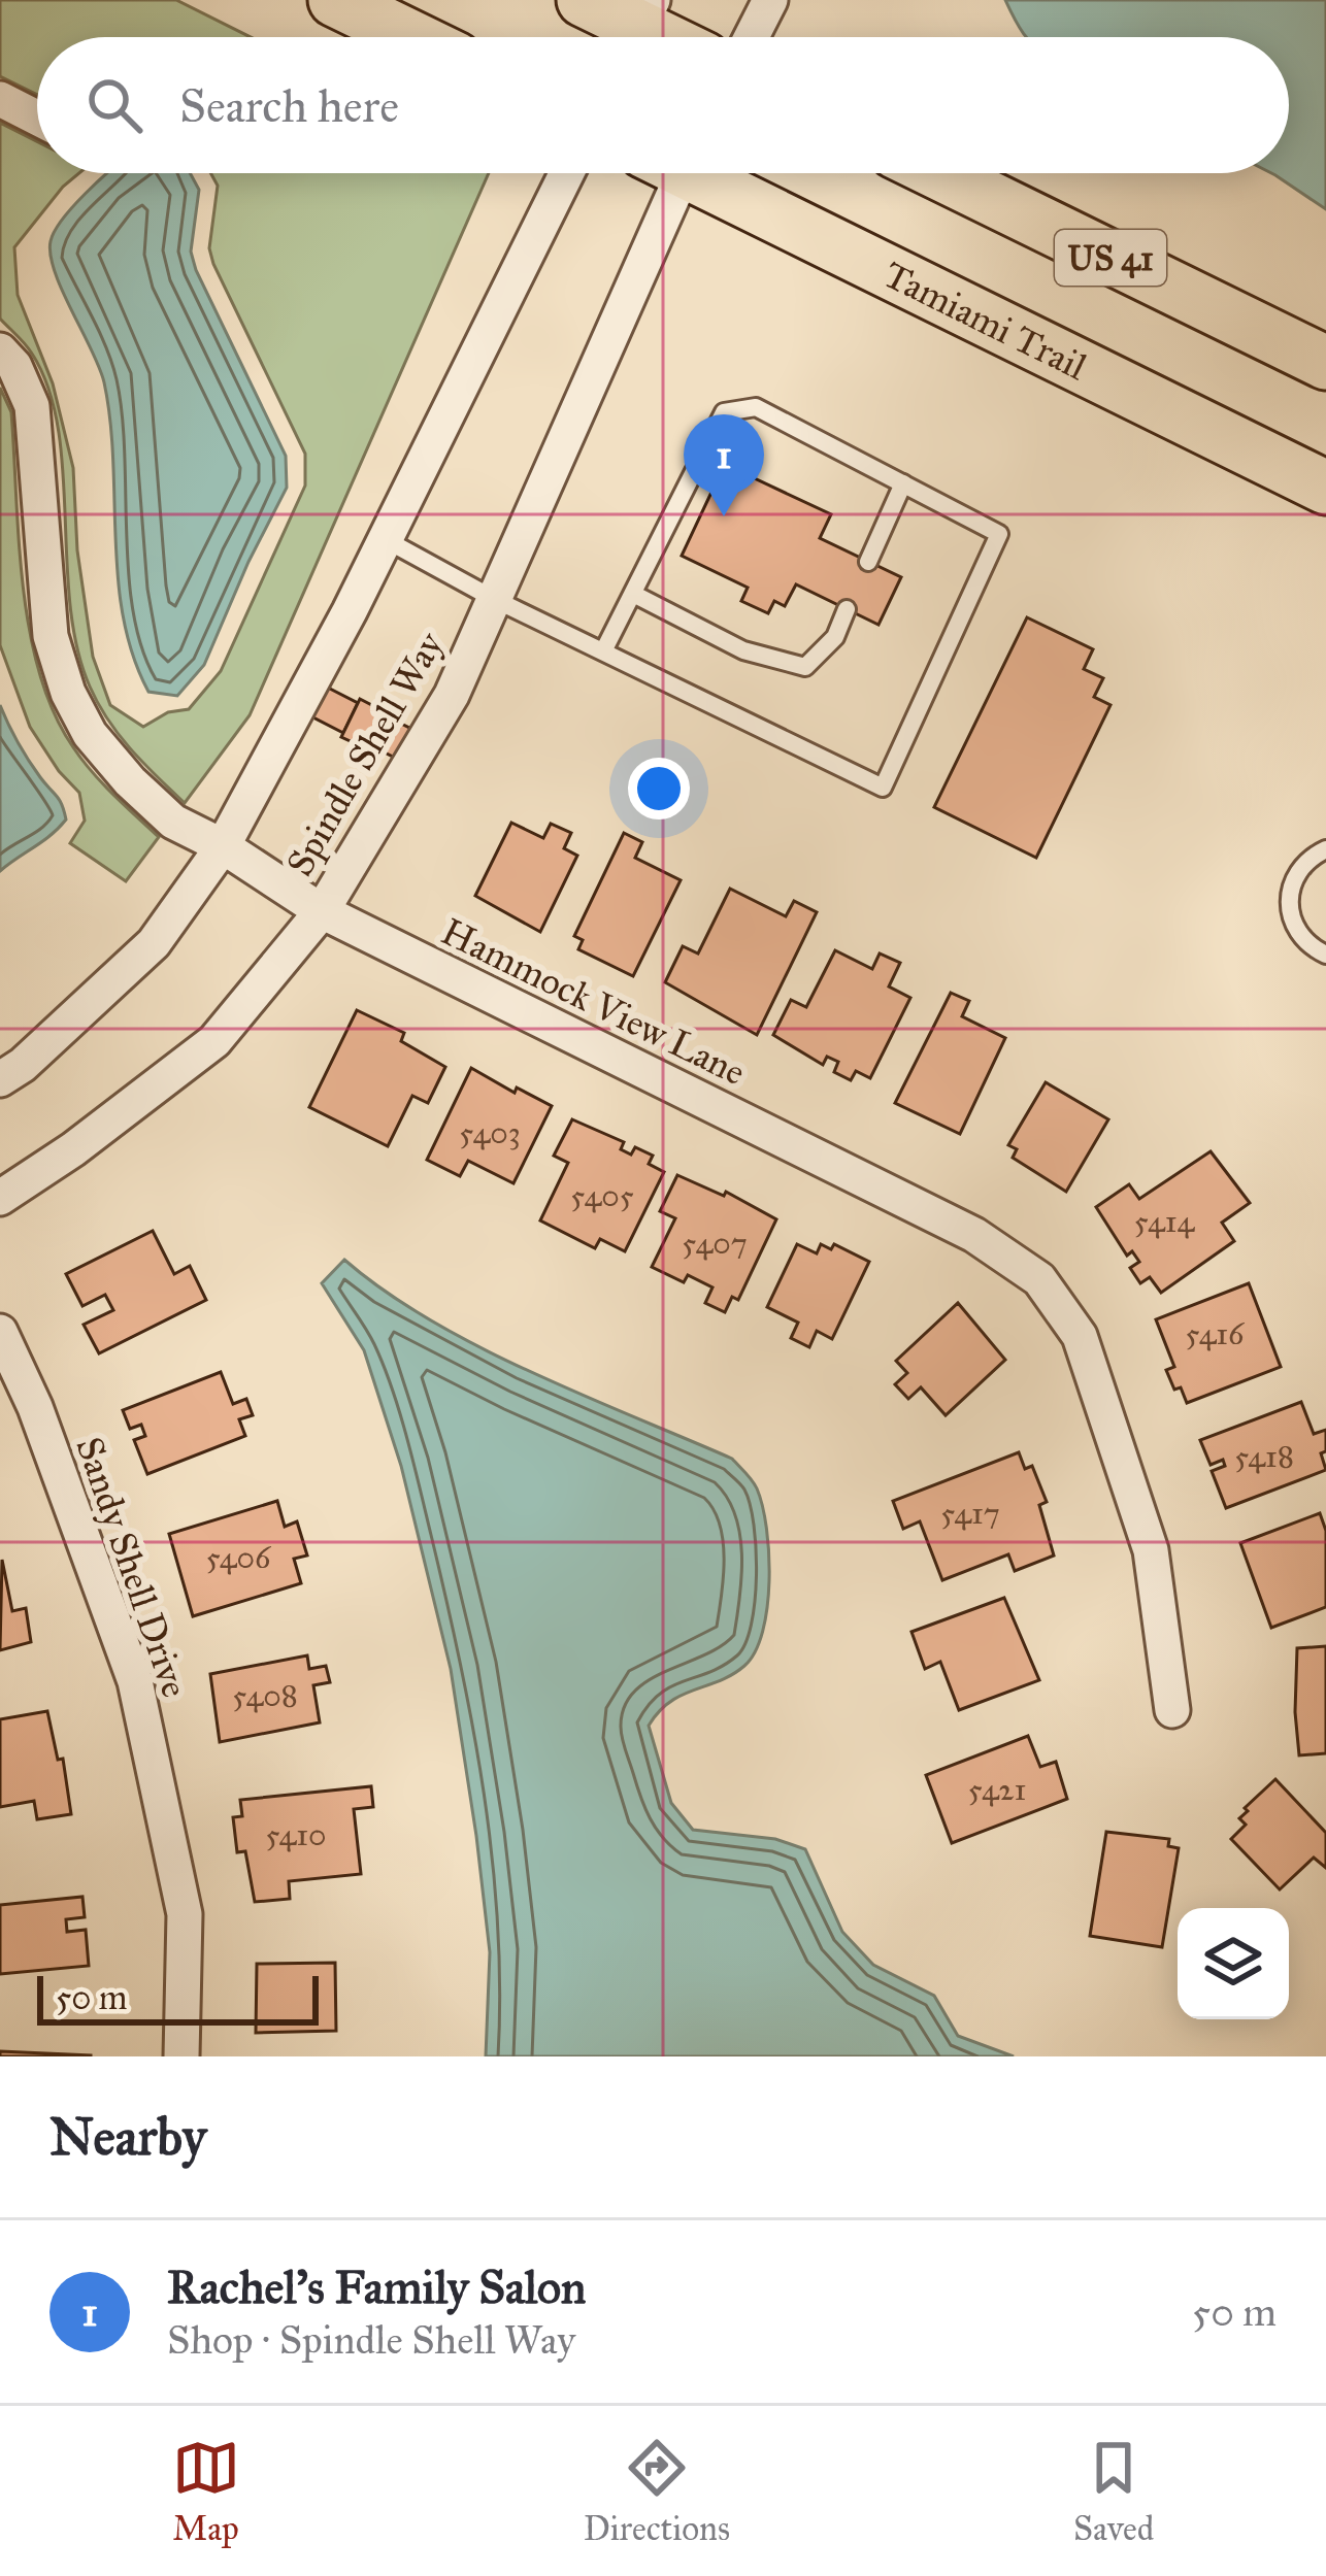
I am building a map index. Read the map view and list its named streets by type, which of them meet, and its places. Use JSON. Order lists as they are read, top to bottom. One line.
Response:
{"streets":{"main road":["US 41","Tamiami Trail"],"street":["Spindle Shell Way","Hammock View Lane","Sandy Shell Drive"]},"crossings":[["Spindle Shell Way","Hammock View Lane"]],"house_numbers":["5403","5405","5414","5407","5416","5418","5417","5406","5408","5421","5410"],"scale_bar":"50 m","page":{"search":"Search here","pins":"1","scale":"50 m","heading":"Nearby","list":[{"mark":"1","name":"Rachel's Family Salon","note":"Shop · Spindle Shell Way","value":"50 m"}],"nav":["Map","Directions","Saved"]}}
